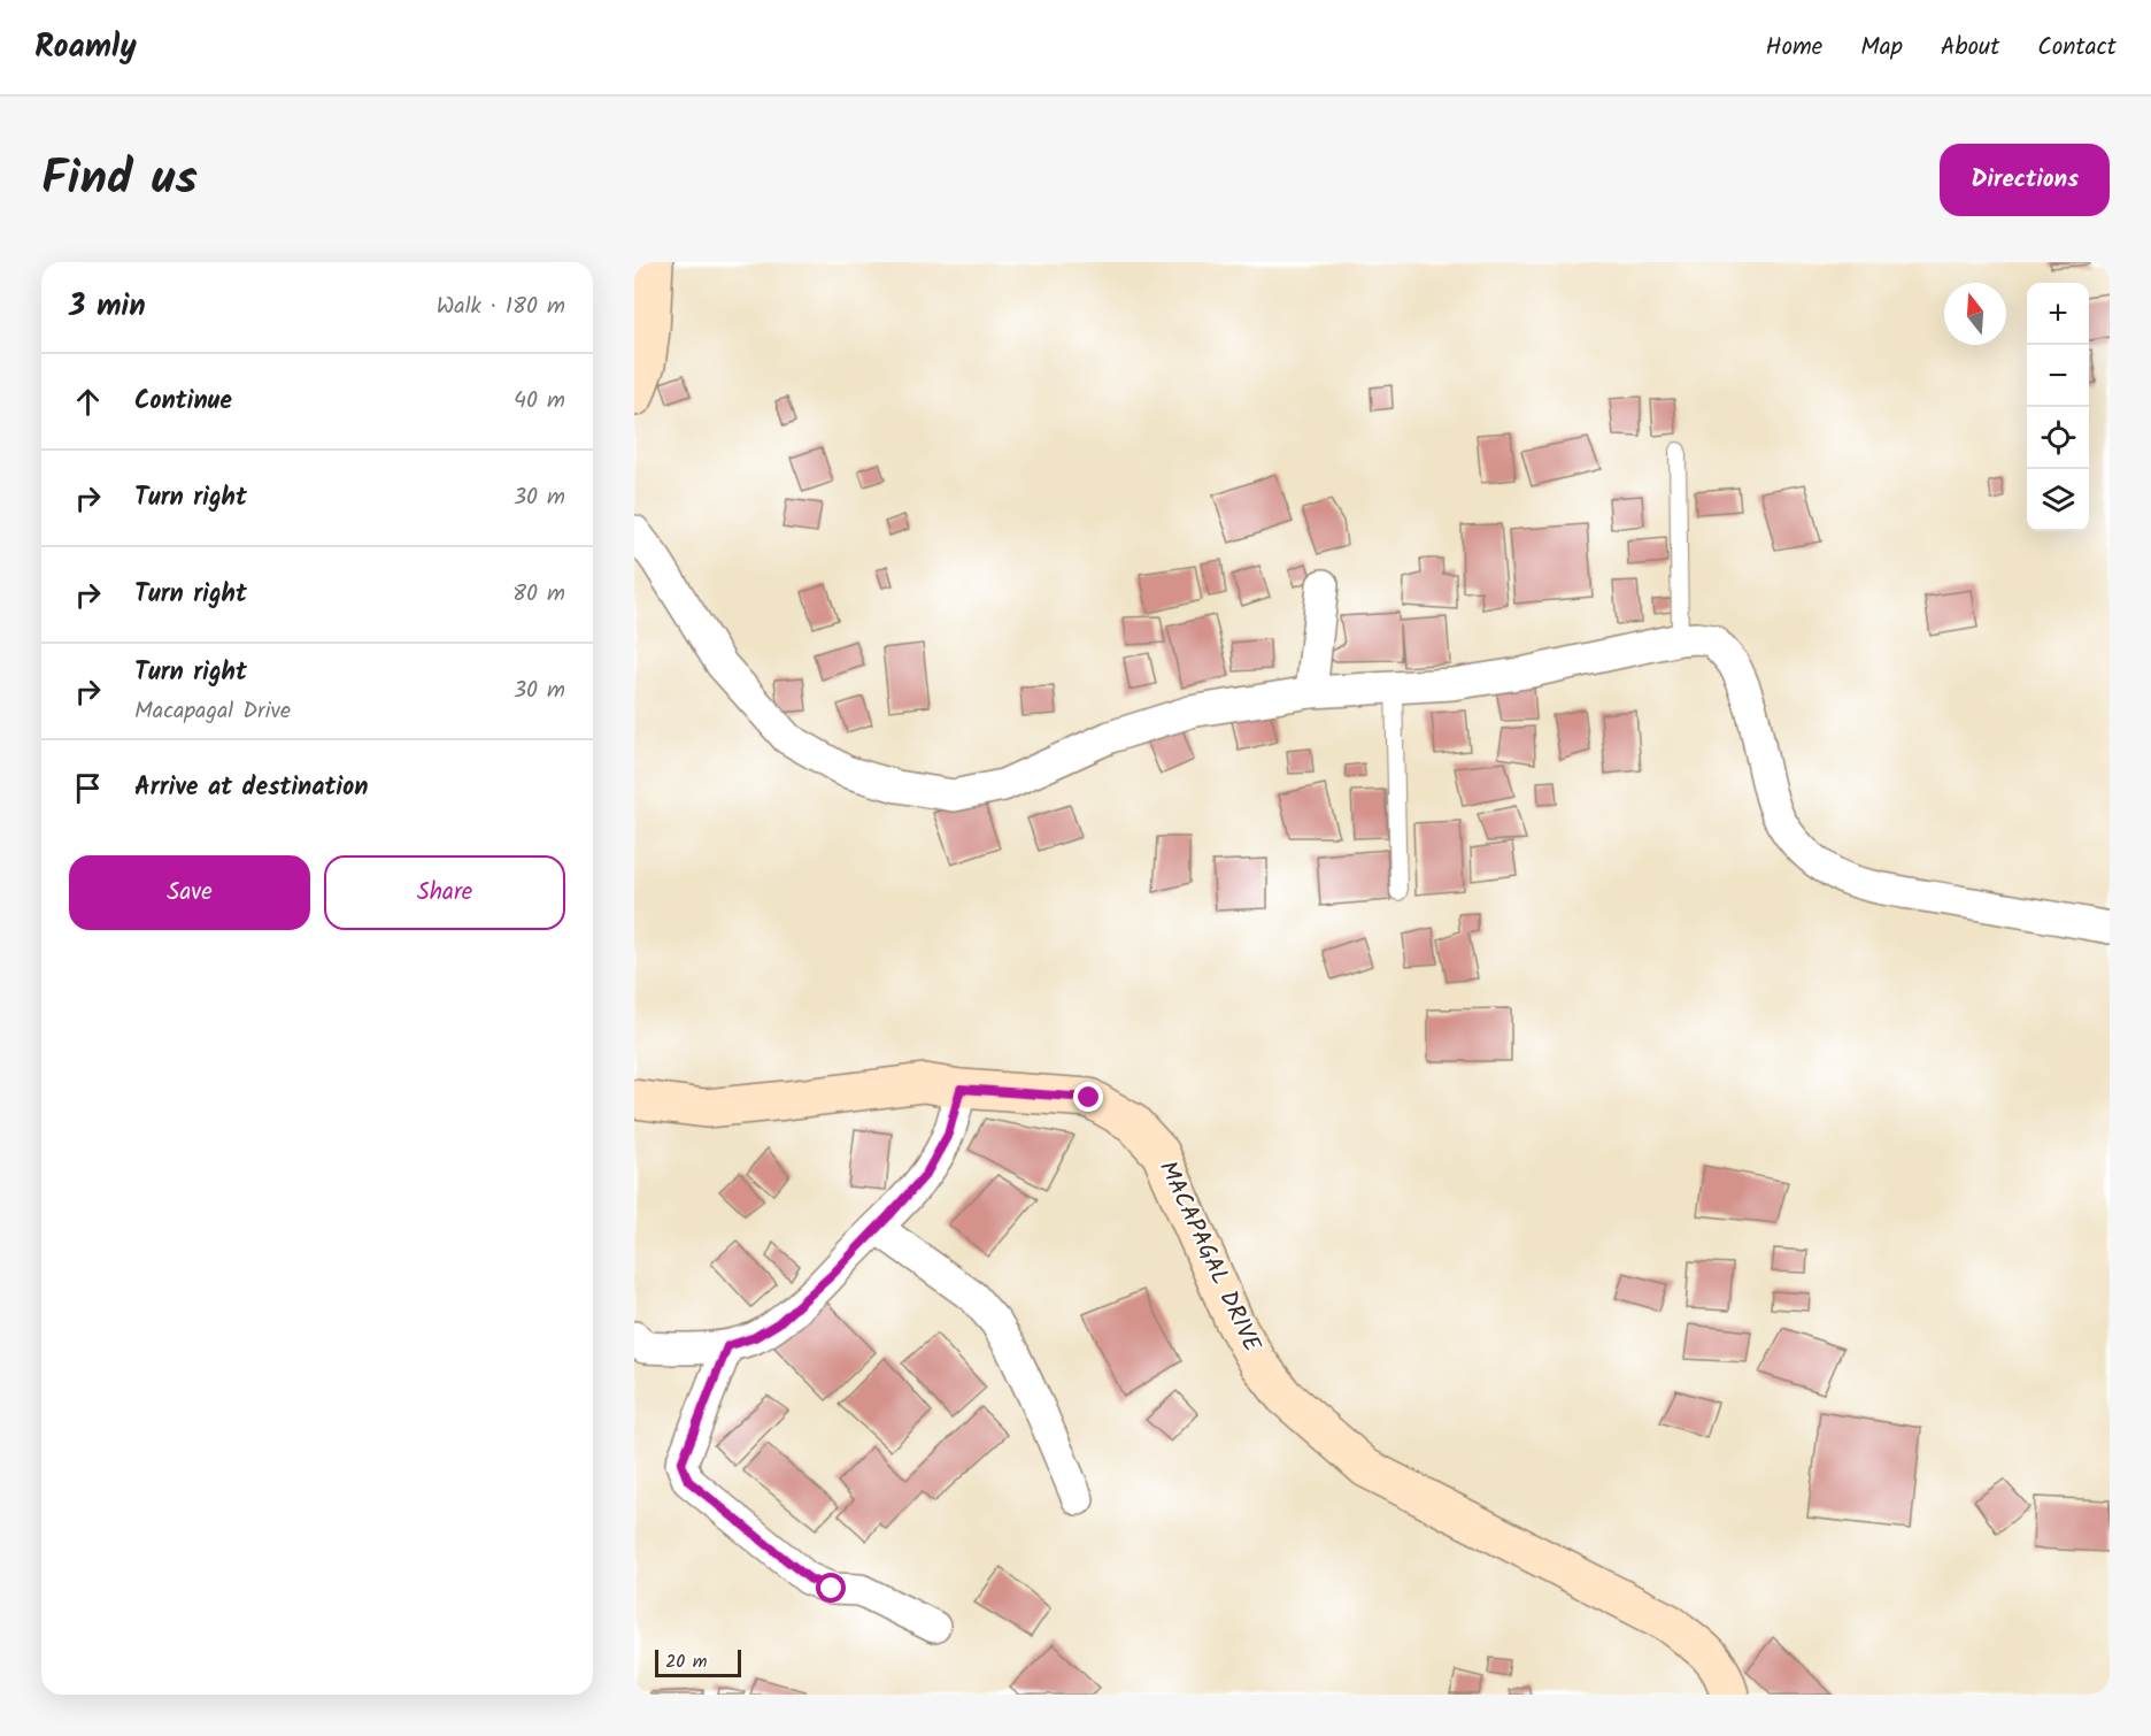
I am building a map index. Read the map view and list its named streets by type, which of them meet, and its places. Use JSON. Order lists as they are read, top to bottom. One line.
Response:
{"streets":{"main road":["MACAPAGAL DRIVE"]},"scale_bar":"20 m","north":"top","page":{"header":"Roamly","nav":["Home","Map","About","Contact"],"title":"Find us","buttons":["Directions",["Save","Share"]],"heading":["3 min","Walk · 180 m"],"map_buttons":["+","−"],"list":[["Continue","40 m"],["Turn right","30 m"],["Turn right","80 m"],["Turn right","Macapagal Drive","30 m"],"Arrive at destination"],"scale":"20 m"}}
